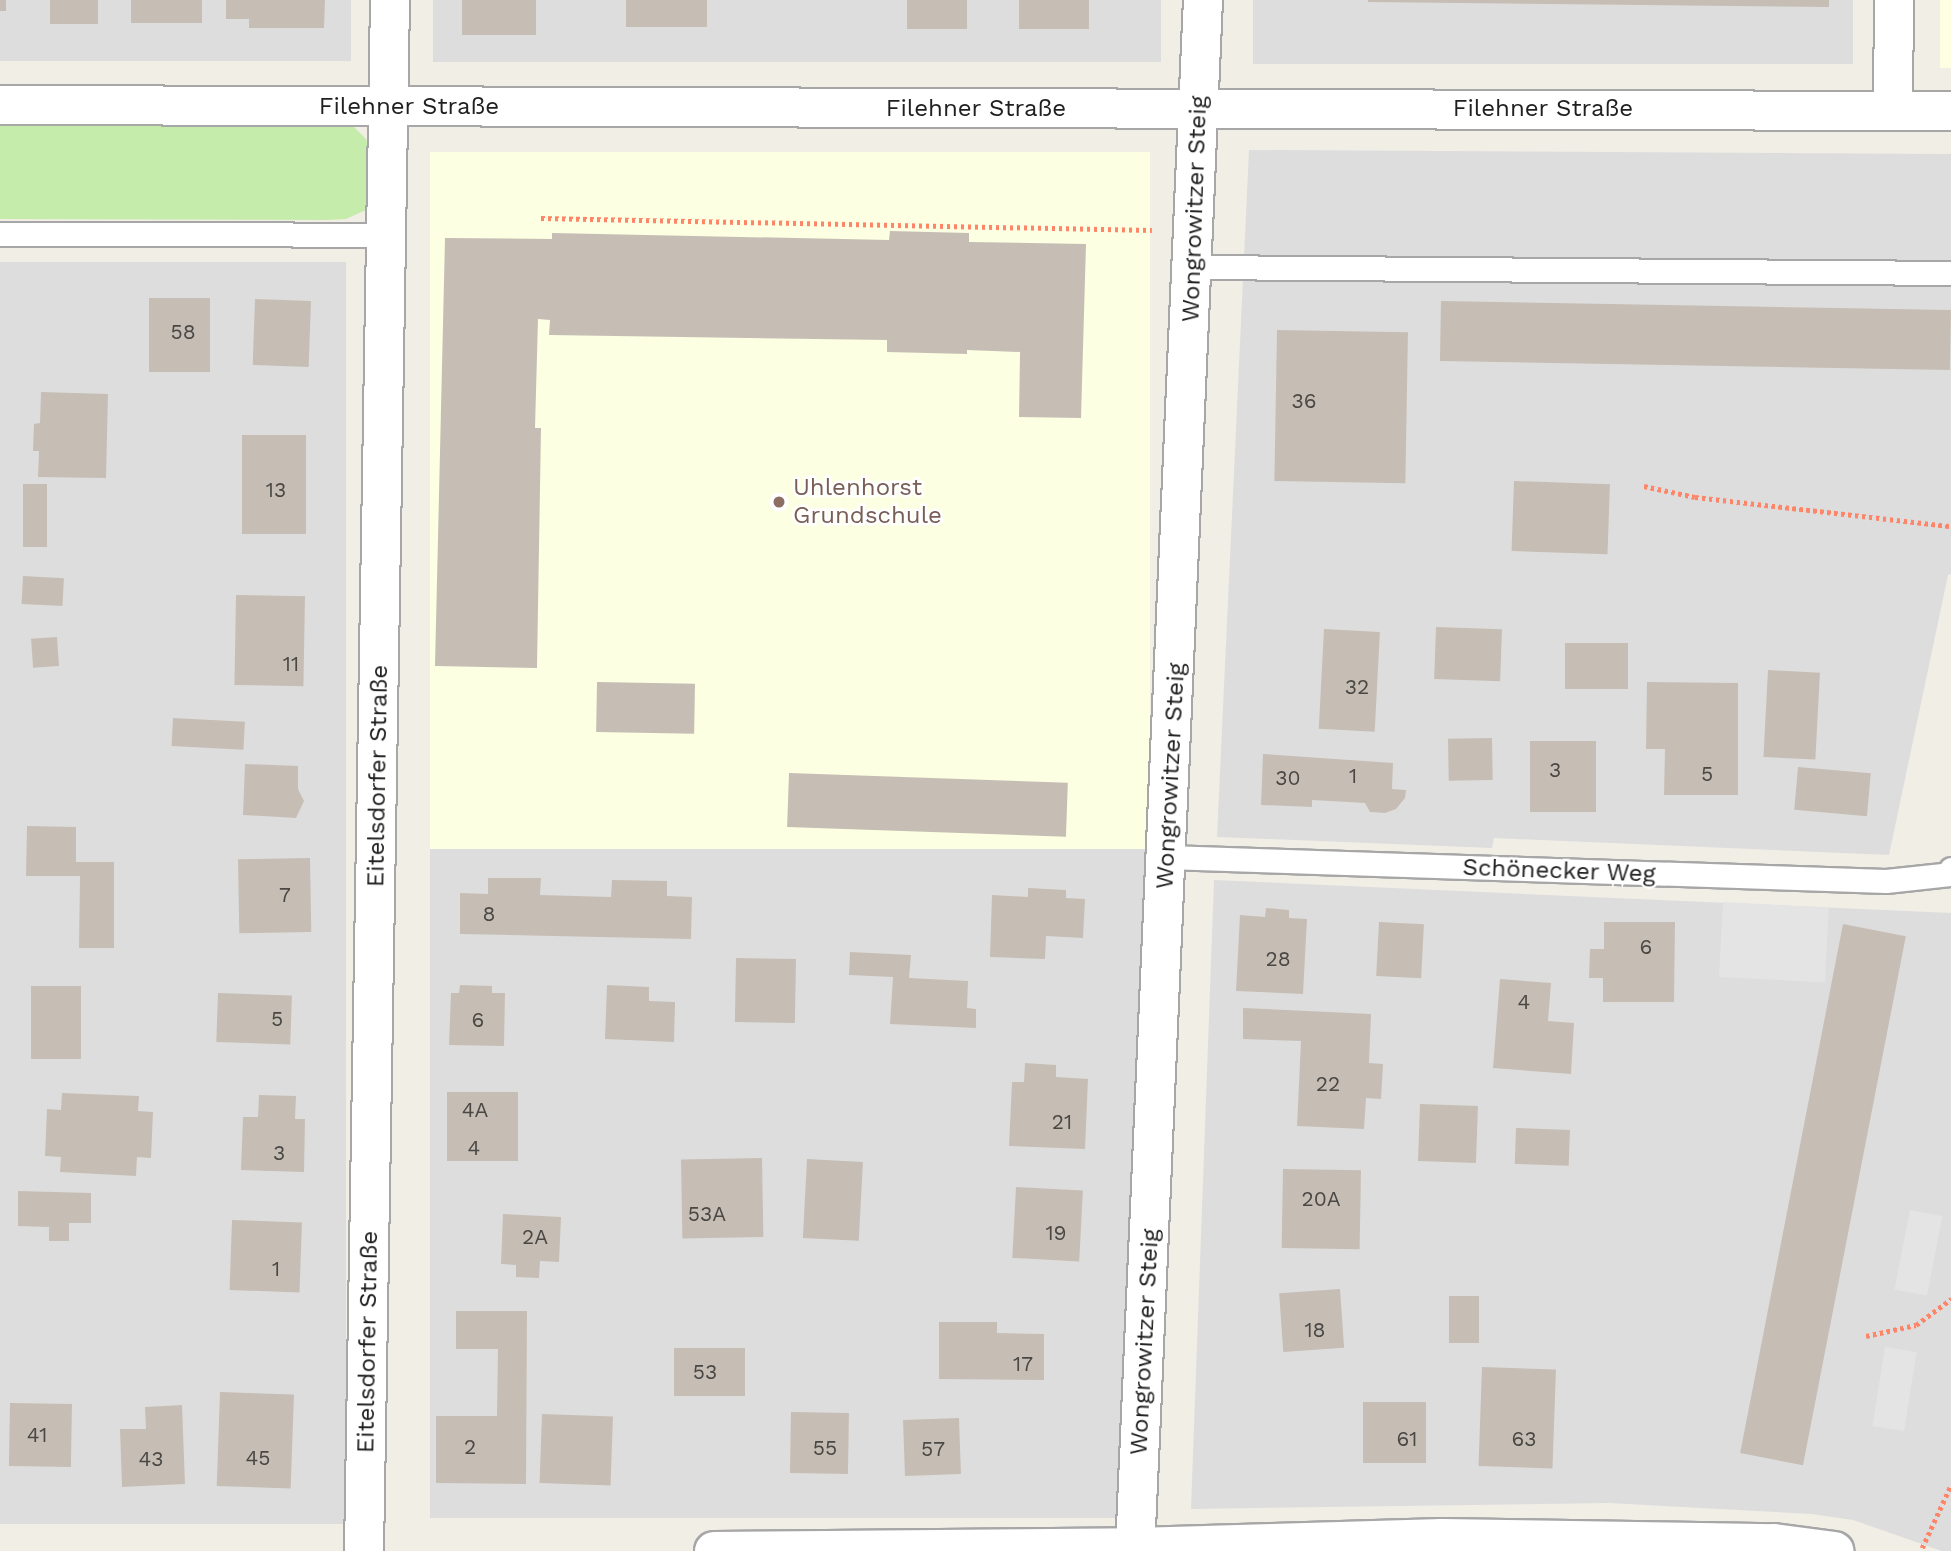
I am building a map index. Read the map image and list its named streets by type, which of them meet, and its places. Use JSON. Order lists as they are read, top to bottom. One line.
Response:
{"streets":{"street":["Filehner Straße","Wongrowitzer Steig","Eitelsdorfer Straße"],"lane":["Schönecker Weg"]},"crossings":[["Filehner Straße","Wongrowitzer Steig"],["Filehner Straße","Eitelsdorfer Straße"],["Wongrowitzer Steig","Schönecker Weg"]],"places":["Uhlenhorst Grundschule"],"house_numbers":["58","36","13","11","32","3","5","1","30","7","8","6","28","4","5","6","22","4A","21","4","3","20A","53A","19","2A","1","18","17","53","41","61","63","2","55","57","45","43"]}
